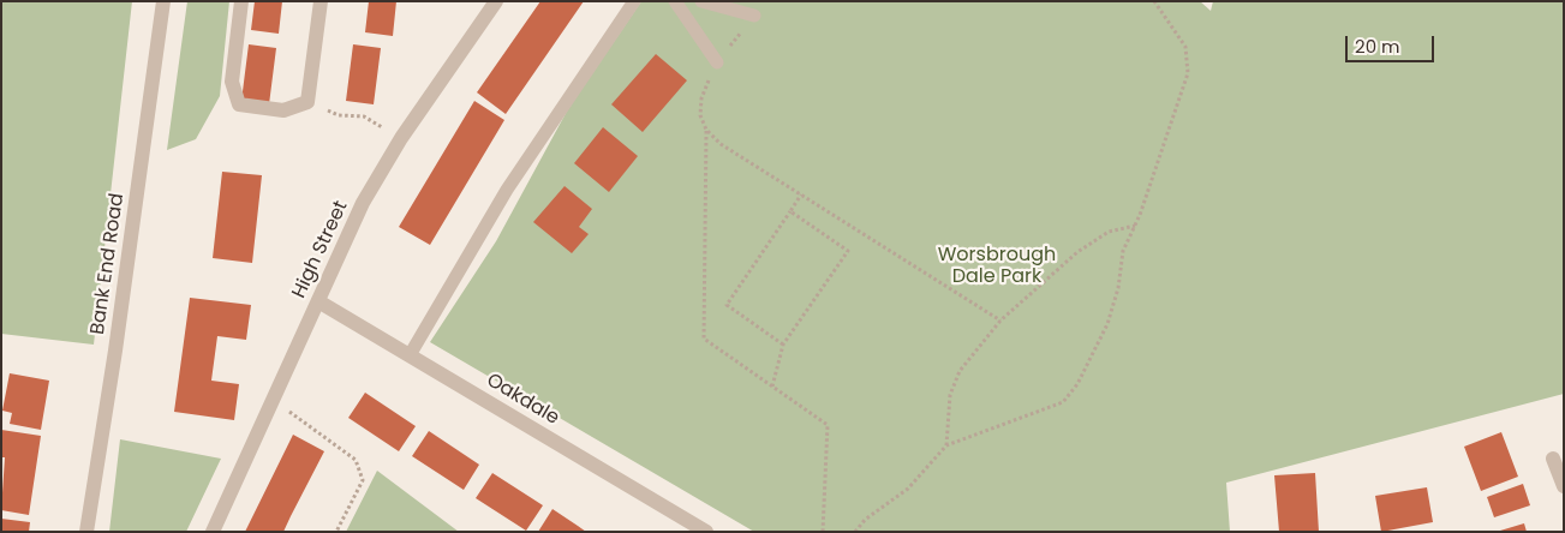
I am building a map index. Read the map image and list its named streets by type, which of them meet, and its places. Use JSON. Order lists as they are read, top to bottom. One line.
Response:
{"streets":{"street":["High Street","Bank End Road","Oakdale"]},"crossings":[["High Street","Oakdale"]],"parks":["Worsbrough Dale Park"],"scale_bar":"20 m"}
